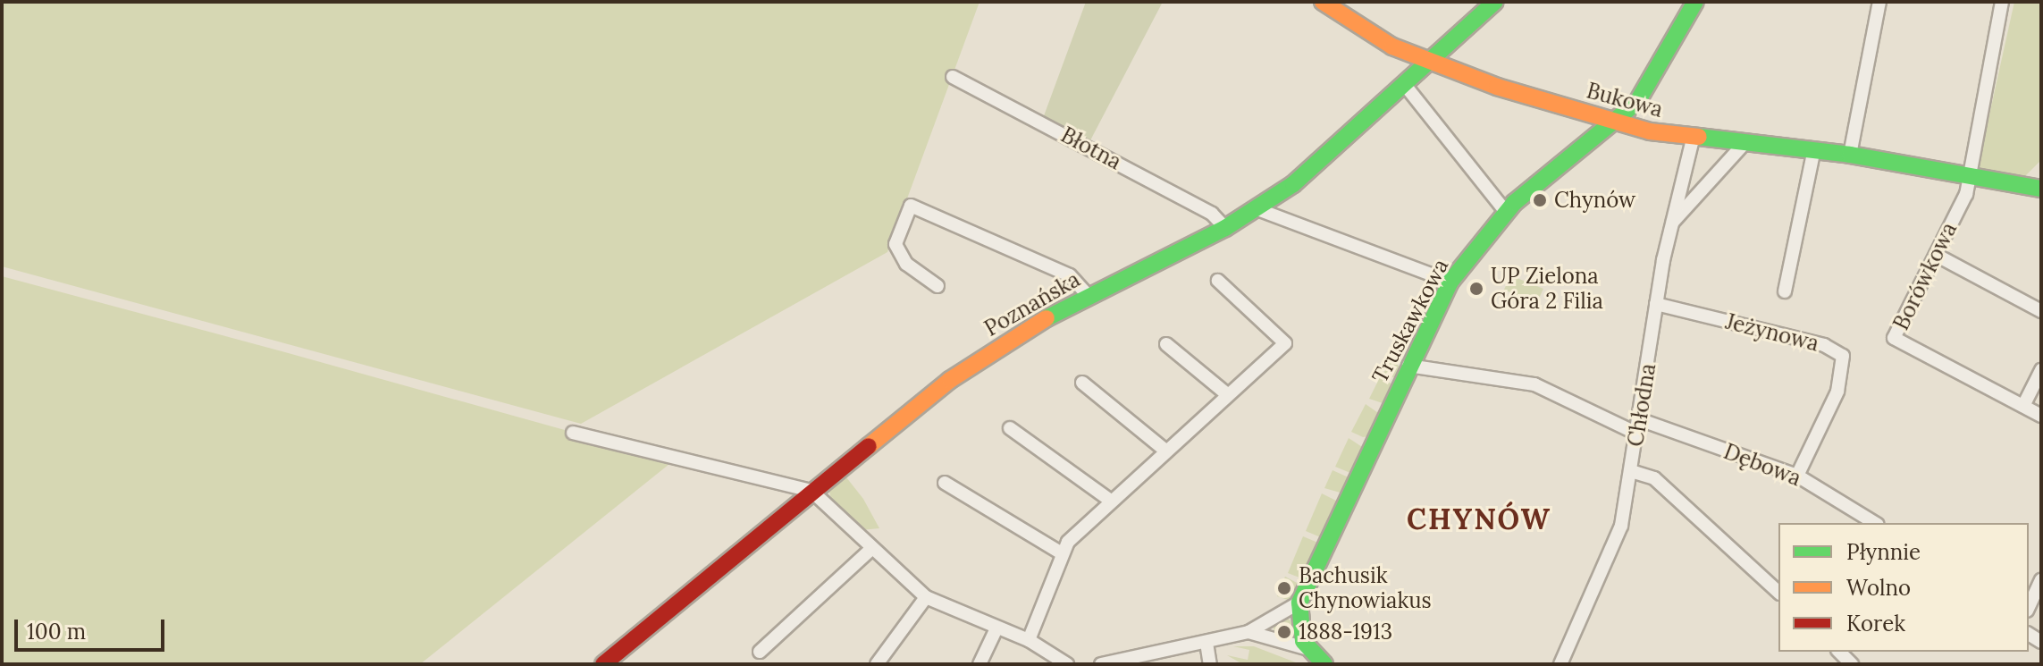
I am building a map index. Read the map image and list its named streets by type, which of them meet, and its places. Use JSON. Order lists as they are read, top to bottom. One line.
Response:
{"streets":{"street":["Bukowa","Błotna","Borówkowa","Poznańska","Truskawkowa","Jeżynowa","Chłodna","Dębowa"]},"crossings":[["Bukowa","Borówkowa"],["Bukowa","Poznańska"],["Bukowa","Truskawkowa"],["Bukowa","Chłodna"],["Błotna","Poznańska"],["Jeżynowa","Chłodna"],["Jeżynowa","Dębowa"],["Chłodna","Dębowa"]],"districts":["CHYNÓW"],"places":["Chynów","UP Zielona Góra 2 Filia","Bachusik Chynowiakus","1888-1913"],"legend":["Płynnie","Wolno","Korek"],"scale_bar":"100 m"}
